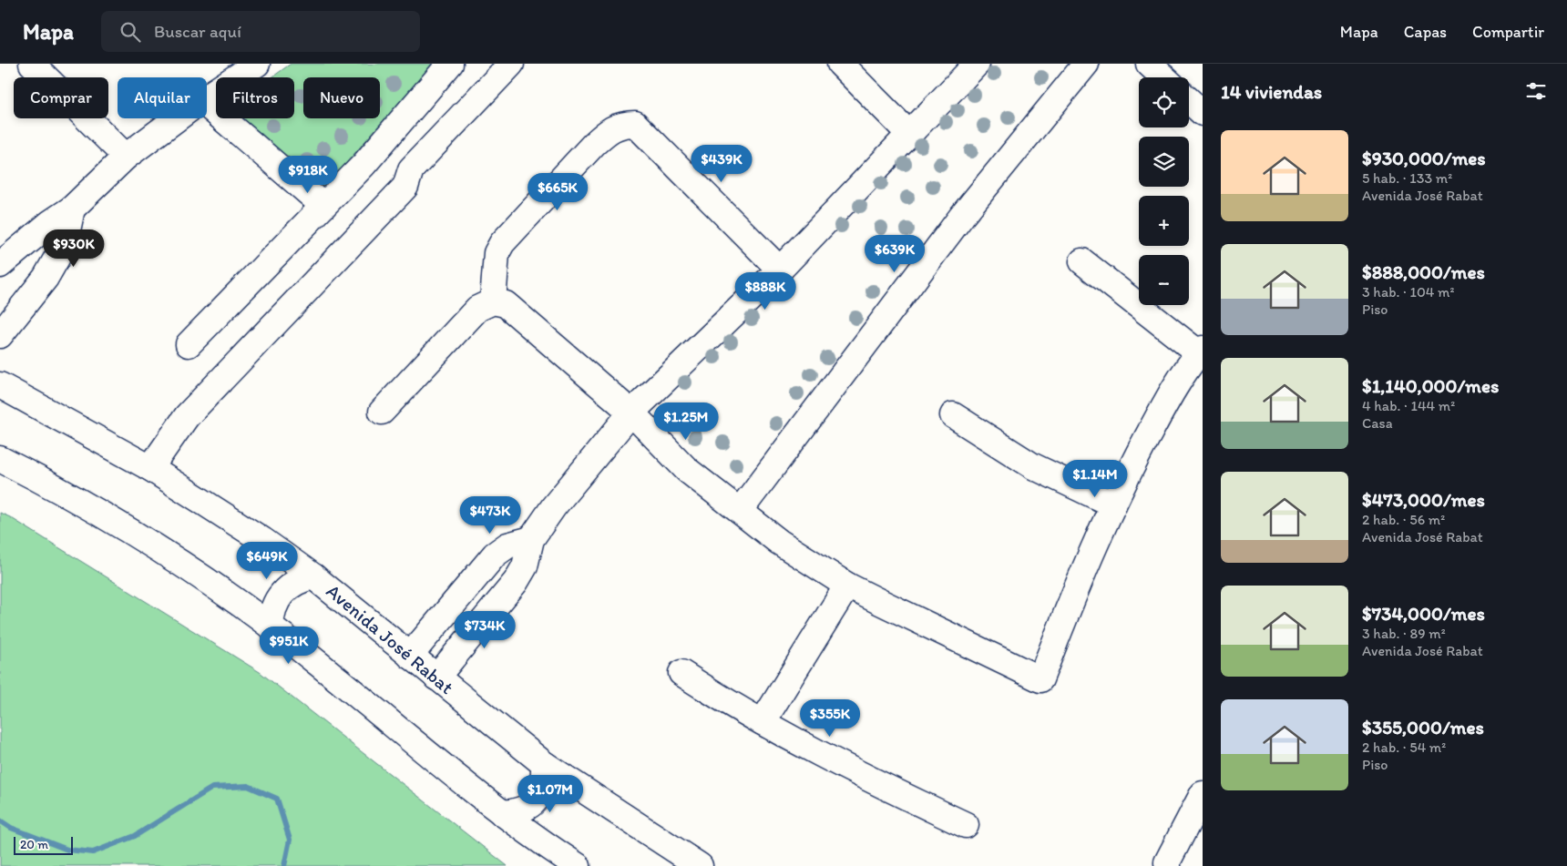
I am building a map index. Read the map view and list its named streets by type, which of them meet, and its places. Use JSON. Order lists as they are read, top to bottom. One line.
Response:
{"streets":{"street":["Avenida José Rabat"]},"scale_bar":"20 m","page":{"header":"Mapa","search":"Buscar aquí","nav":["Mapa","Capas","Compartir"],"heading":"14 viviendas","map_buttons":["+","−"],"chip":["Comprar","Alquilar","Filtros","Nuevo"],"list":[{"name":"$930,000/mes","note":"5 hab. · 133 m² · Avenida José Rabat"},{"name":"$888,000/mes","note":"3 hab. · 104 m² · Piso"},{"name":"$1,140,000/mes","note":"4 hab. · 144 m² · Casa"},{"name":"$473,000/mes","note":"2 hab. · 56 m² · Avenida José Rabat"},{"name":"$734,000/mes","note":"3 hab. · 89 m² · Avenida José Rabat"},{"name":"$355,000/mes","note":"2 hab. · 54 m² · Piso"}],"price":["$439K","$918K","$665K","$930K","$639K","$888K","$1.25M","$1.14M","$473K","$649K","$734K","$951K","$355K","$1.07M"],"scale":"20 m"}}
